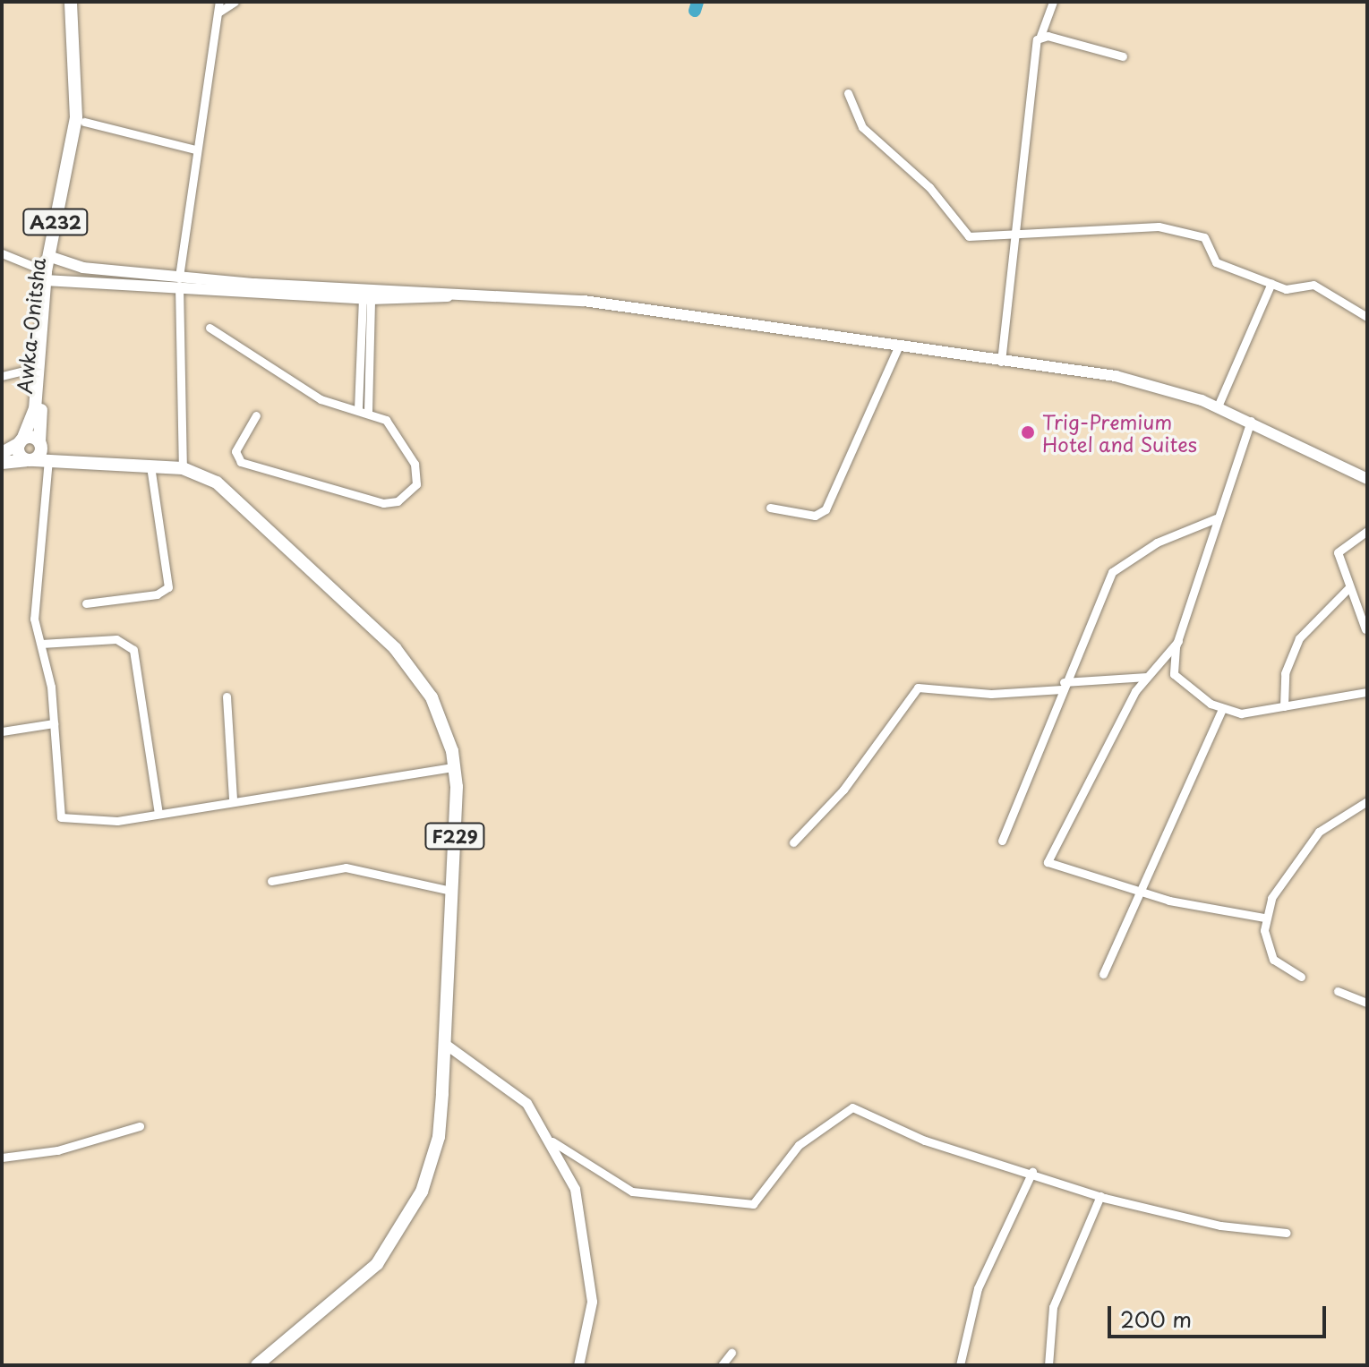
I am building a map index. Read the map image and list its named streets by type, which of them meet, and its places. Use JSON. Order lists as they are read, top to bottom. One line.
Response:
{"streets":{"main road":["A232","Awka-Onitsha","F229"]},"crossings":[["Awka-Onitsha","F229"]],"places":["Trig-Premium Hotel and Suites"],"scale_bar":"200 m"}
